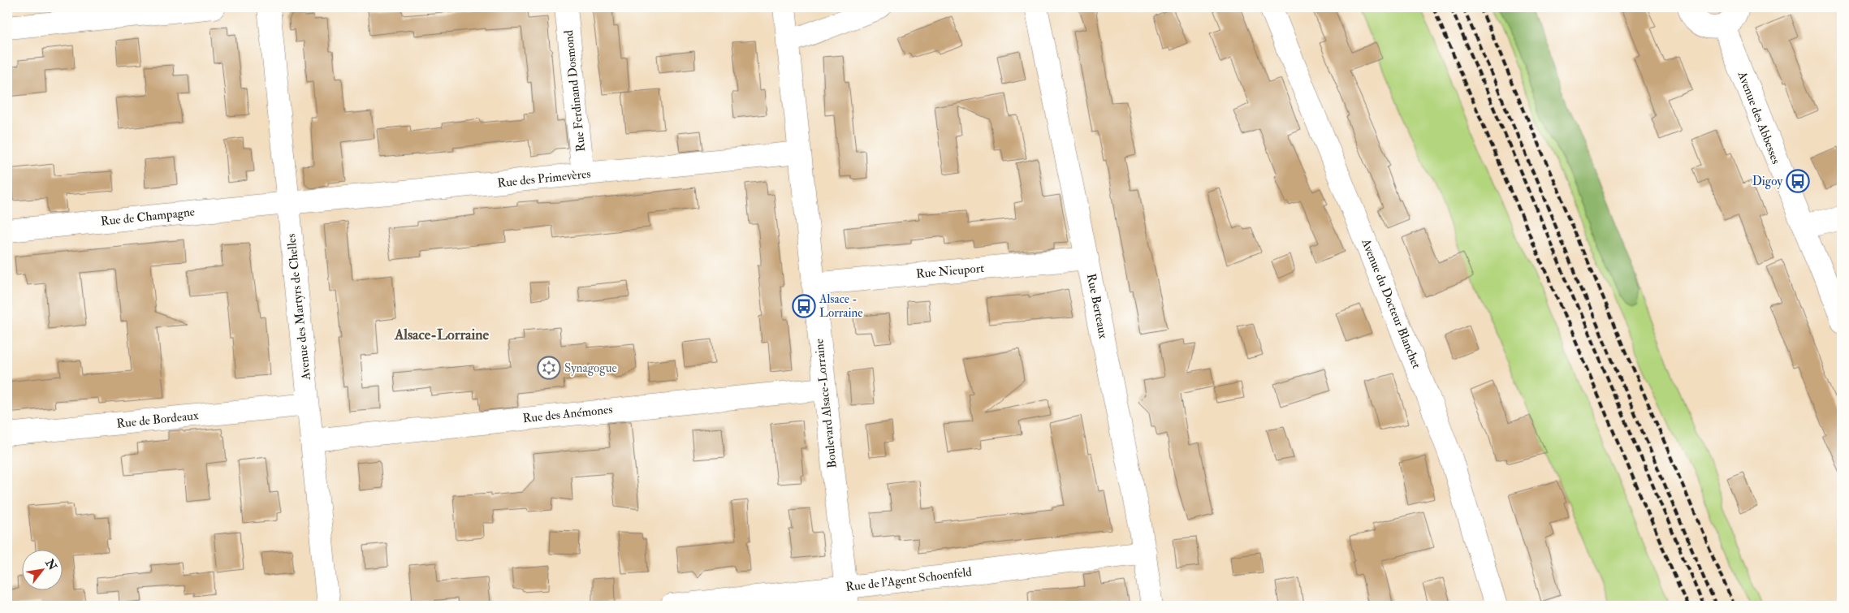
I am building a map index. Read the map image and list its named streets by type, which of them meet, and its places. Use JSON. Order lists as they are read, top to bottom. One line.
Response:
{"streets":{"street":["Rue Ferdinand Dosmond","Avenue des Abbesses","Rue des Primevères","Rue de Champagne","Rue Nieuport","Avenue du Docteur Blanchet","Rue Berteaux","Avenue des Martyrs de Chelles","Boulevard Alsace-Lorraine","Rue des Anémones","Rue de Bordeaux","Rue de l'Agent Schoenfeld"]},"crossings":[["Rue Ferdinand Dosmond","Rue des Primevères"],["Rue des Primevères","Rue de Champagne"],["Rue des Primevères","Avenue des Martyrs de Chelles"],["Rue des Primevères","Boulevard Alsace-Lorraine"],["Rue de Champagne","Avenue des Martyrs de Chelles"],["Rue Nieuport","Rue Berteaux"],["Rue Nieuport","Boulevard Alsace-Lorraine"],["Rue Berteaux","Rue de l'Agent Schoenfeld"],["Avenue des Martyrs de Chelles","Rue des Anémones"],["Avenue des Martyrs de Chelles","Rue de Bordeaux"],["Boulevard Alsace-Lorraine","Rue des Anémones"],["Boulevard Alsace-Lorraine","Rue de l'Agent Schoenfeld"]],"districts":["Alsace-Lorraine"],"places":{"bus stop":["Digoy","Alsace - Lorraine"],"synagogue":["Synagogue"]},"north":"top right"}
